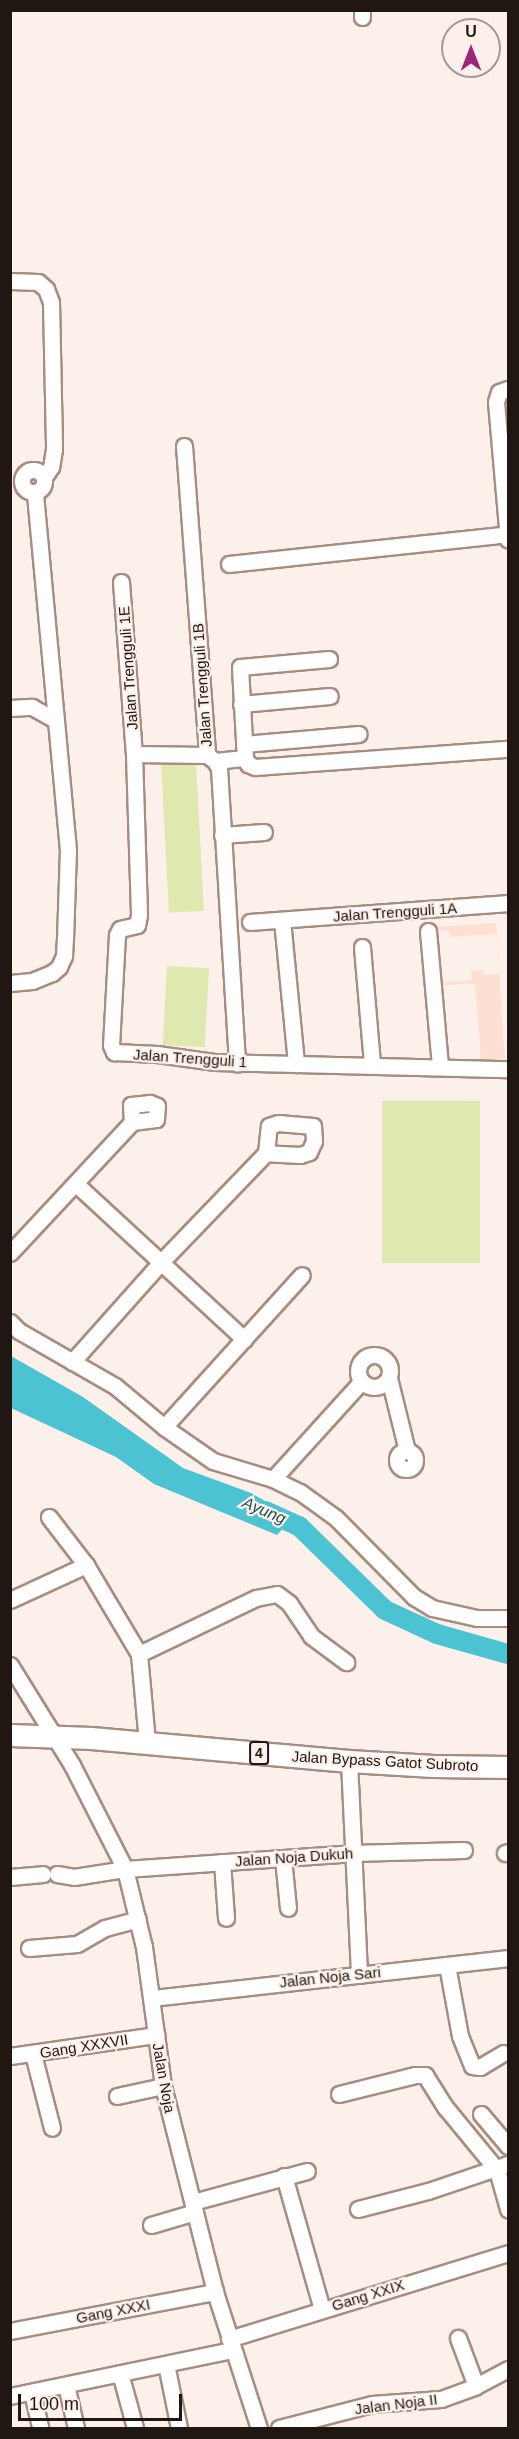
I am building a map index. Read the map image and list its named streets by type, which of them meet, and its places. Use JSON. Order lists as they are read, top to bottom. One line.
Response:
{"streets":{"highway":["4","Jalan Bypass Gatot Subroto"],"street":["Jalan Trengguli 1E","Jalan Trengguli 1B","Jalan Trengguli 1A","Jalan Trengguli 1","Jalan Noja Dukuh","Jalan Noja Sari","Gang XXXVII","Jalan Noja","Gang XXIX","Gang XXXI","Jalan Noja II"]},"crossings":[["Jalan Trengguli 1E","Jalan Trengguli 1"],["Jalan Trengguli 1B","Jalan Trengguli 1"],["Jalan Bypass Gatot Subroto","Jalan Noja"],["Jalan Noja Dukuh","Jalan Noja"],["Jalan Noja Sari","Jalan Noja"],["Gang XXXVII","Jalan Noja"],["Jalan Noja","Gang XXIX"],["Jalan Noja","Gang XXXI"]],"water":["Ayung"],"scale_bar":"100 m","north":"top"}
